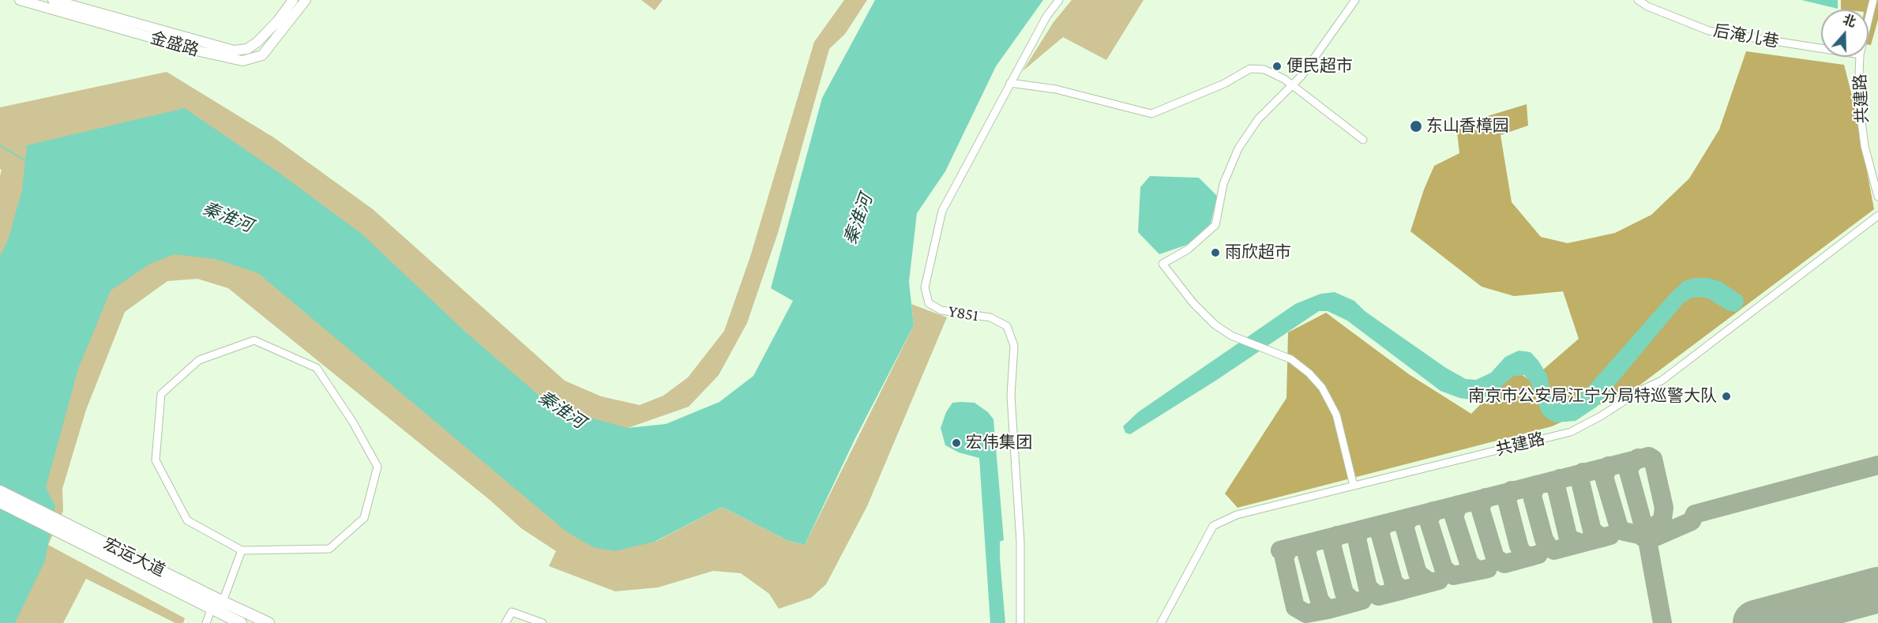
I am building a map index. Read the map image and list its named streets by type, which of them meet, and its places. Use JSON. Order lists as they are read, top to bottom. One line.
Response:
{"streets":{"main road":["宏运大道"],"street":["后淹儿巷","金盛路","共建路","Y851"]},"water":["秦淮河"],"places":["便民超市","东山香樟园","雨欣超市","南京市公安局江宁分局特巡警大队","宏伟集团"],"north":"top"}
